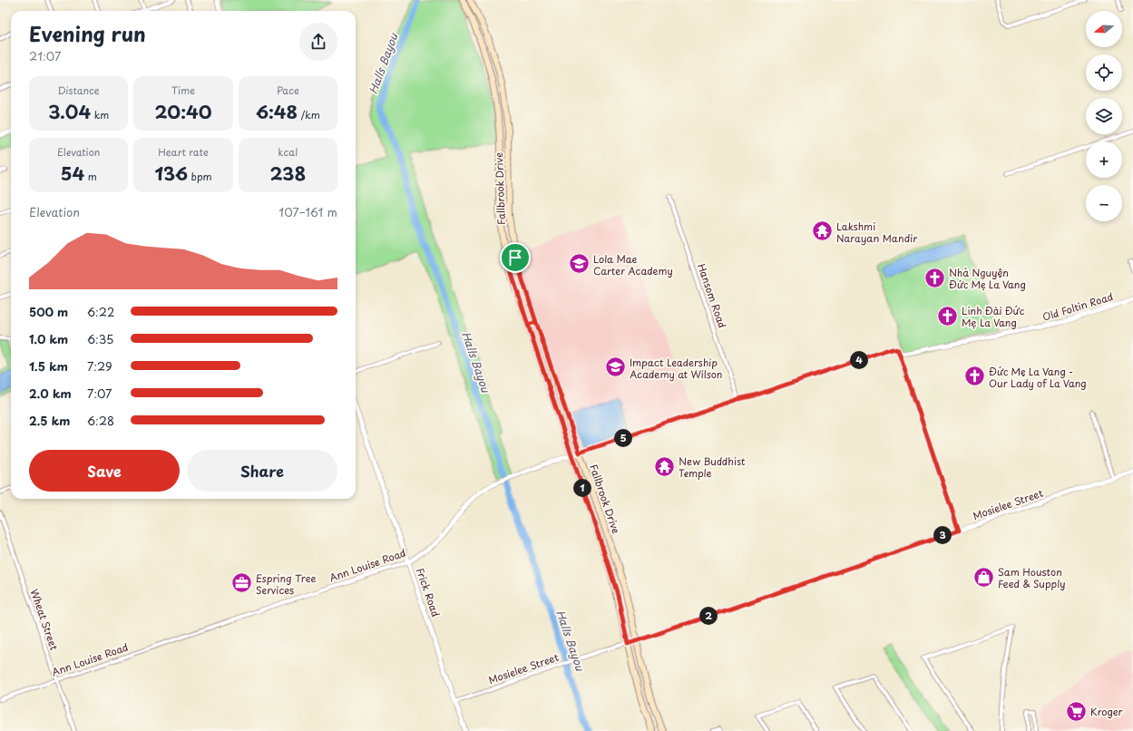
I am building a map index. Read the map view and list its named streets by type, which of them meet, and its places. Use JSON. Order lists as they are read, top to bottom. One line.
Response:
{"streets":{"main road":["Fallbrook Drive"],"street":["Hansom Road","Old Foltin Road","Mosielee Street","Ann Louise Road","Frick Road","Wheat Street"]},"crossings":[["Fallbrook Drive","Mosielee Street"],["Fallbrook Drive","Ann Louise Road"],["Hansom Road","Ann Louise Road"],["Old Foltin Road","Ann Louise Road"],["Mosielee Street","Frick Road"],["Ann Louise Road","Frick Road"],["Ann Louise Road","Wheat Street"]],"water":["Halls Bayou"],"places":{"temple":["Lakshmi Narayan Mandir","New Buddhist Temple"],"school or university":["Lola Mae Carter Academy","Impact Leadership Academy at Wilson"],"church":["Nhà Nguyện Đức Mẹ La Vang","Linh Đài Đức Mẹ La Vang","Đức Mẹ La Vang - Our Lady of La Vang"],"shop":["Sam Houston Feed & Supply"],"office":["Espring Tree Services"],"supermarket":["Kroger"]},"north":"left","page":{"map_buttons":["+","−"],"heading":["Evening run","21:07"],"stats":[["Distance","3.04 km"],["Time","20:40"],["Pace","6:48 /km"],["Elevation","54 m"],["Heart rate","136 bpm"],["kcal","238"]],"chart":["Elevation","107–161 m"],"list":[{"name":"500 m","note":"6:22"},{"name":"1.0 km","note":"6:35"},{"name":"1.5 km","note":"7:29"},{"name":"2.0 km","note":"7:07"},{"name":"2.5 km","note":"6:28"}],"pins":["4","5","1","3","2"],"buttons":["Save","Share"]}}
